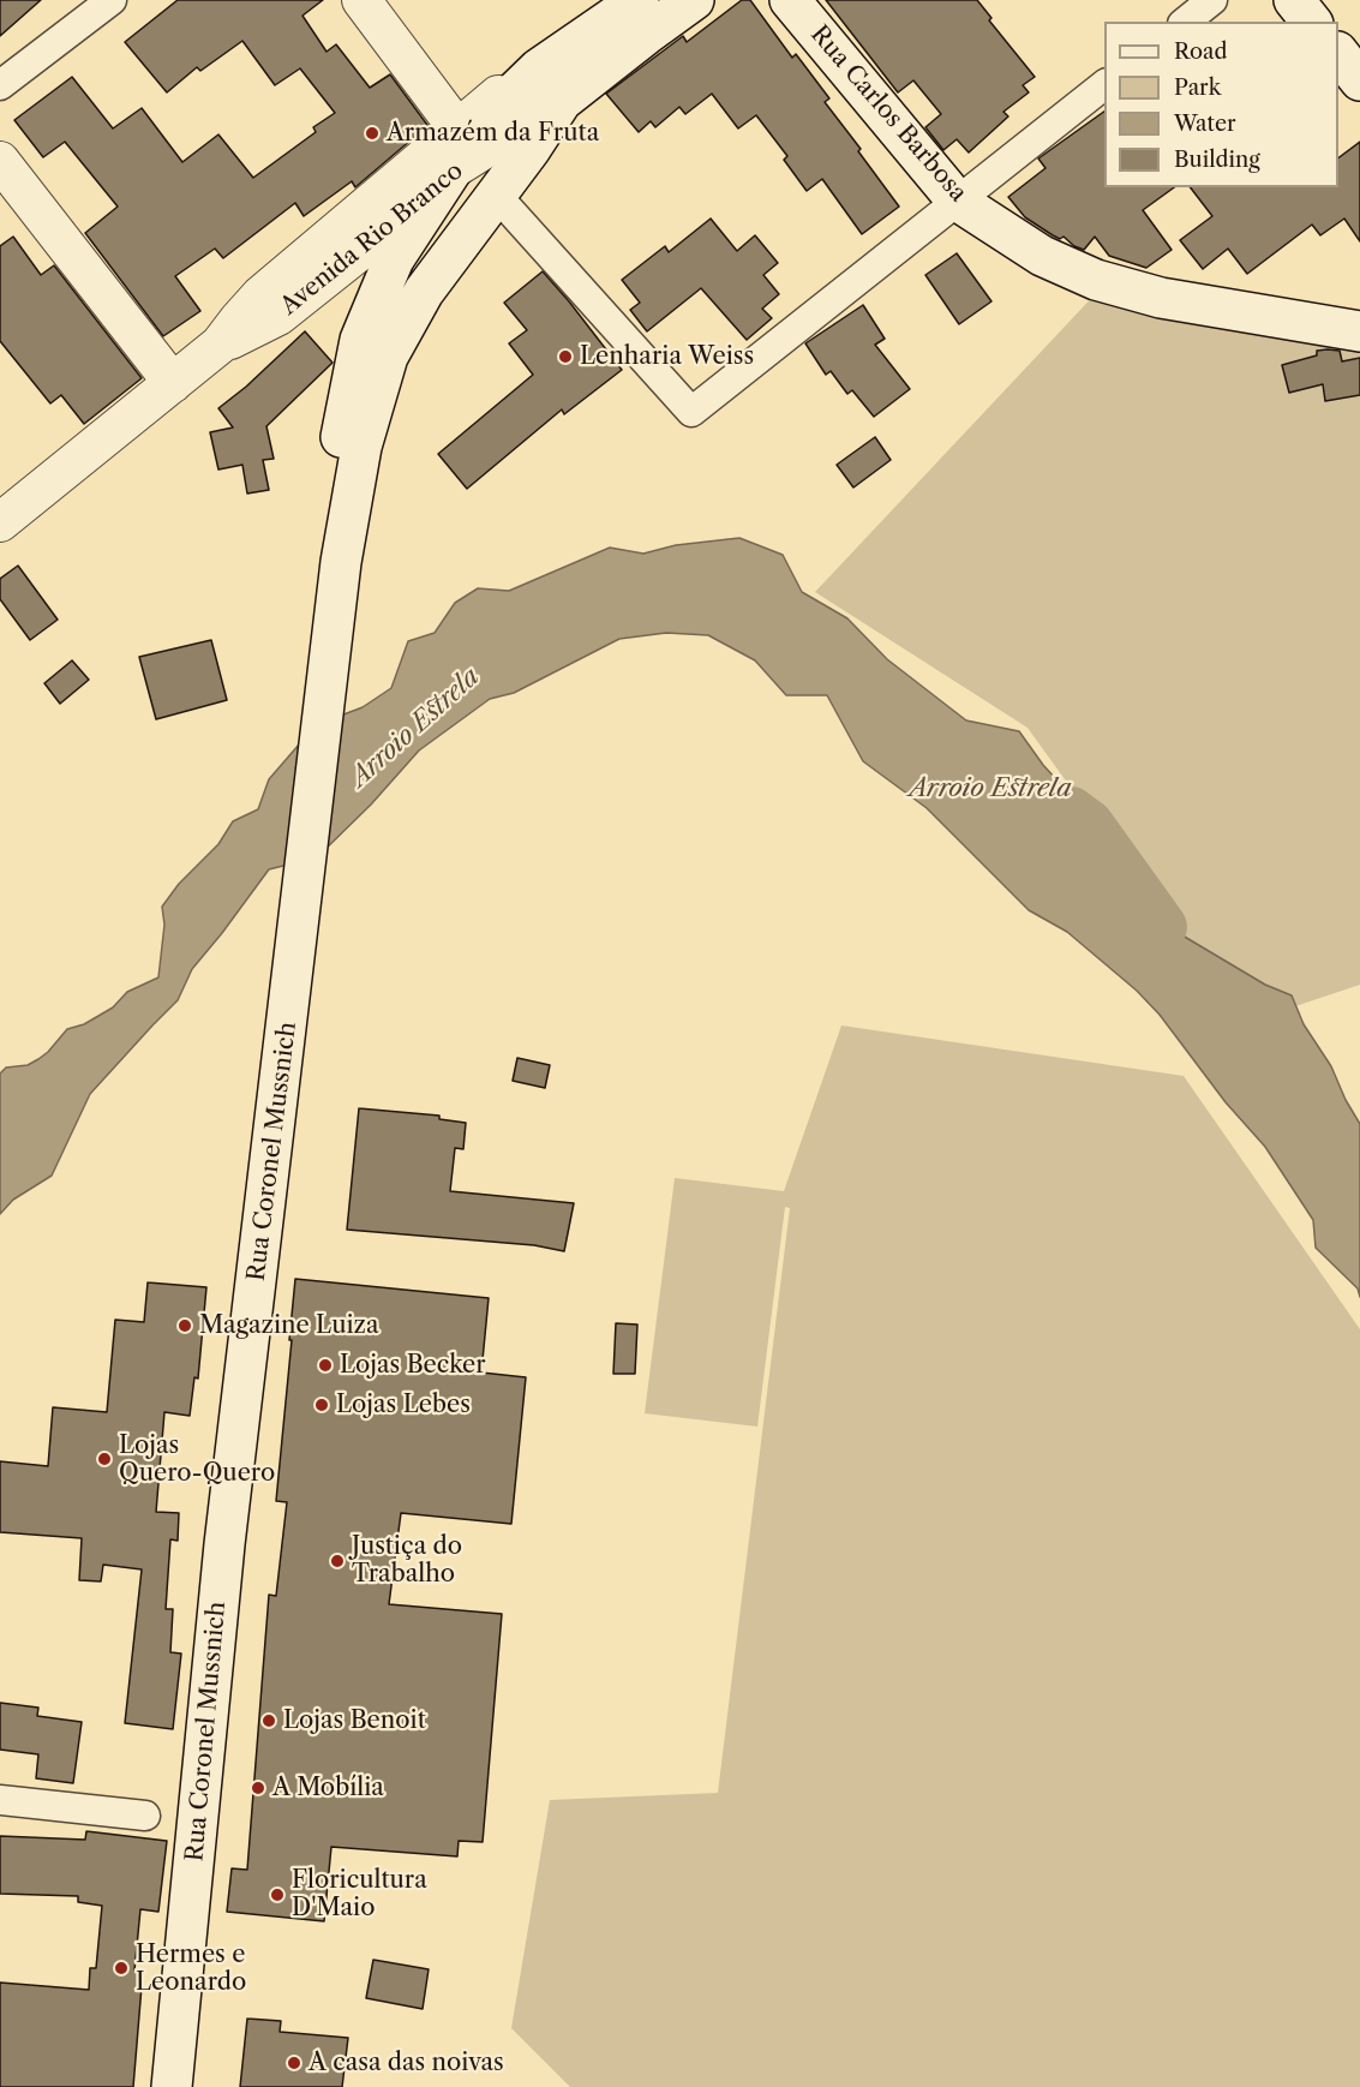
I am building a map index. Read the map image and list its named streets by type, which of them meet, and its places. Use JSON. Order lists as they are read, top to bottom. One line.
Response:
{"streets":{"main road":["Rua Carlos Barbosa","Avenida Rio Branco","Rua Coronel Mussnich"]},"crossings":[["Avenida Rio Branco","Rua Coronel Mussnich"]],"water":["Arroio Estrela"],"places":["Armazém da Fruta","Lenharia Weiss","Magazine Luiza","Lojas Becker","Lojas Lebes","Lojas Quero-Quero","Justiça do Trabalho","Lojas Benoit","A Mobília","Floricultura D'Maio","Hermes e Leonardo","A casa das noivas"],"legend":["Road","Park","Water","Building"]}
